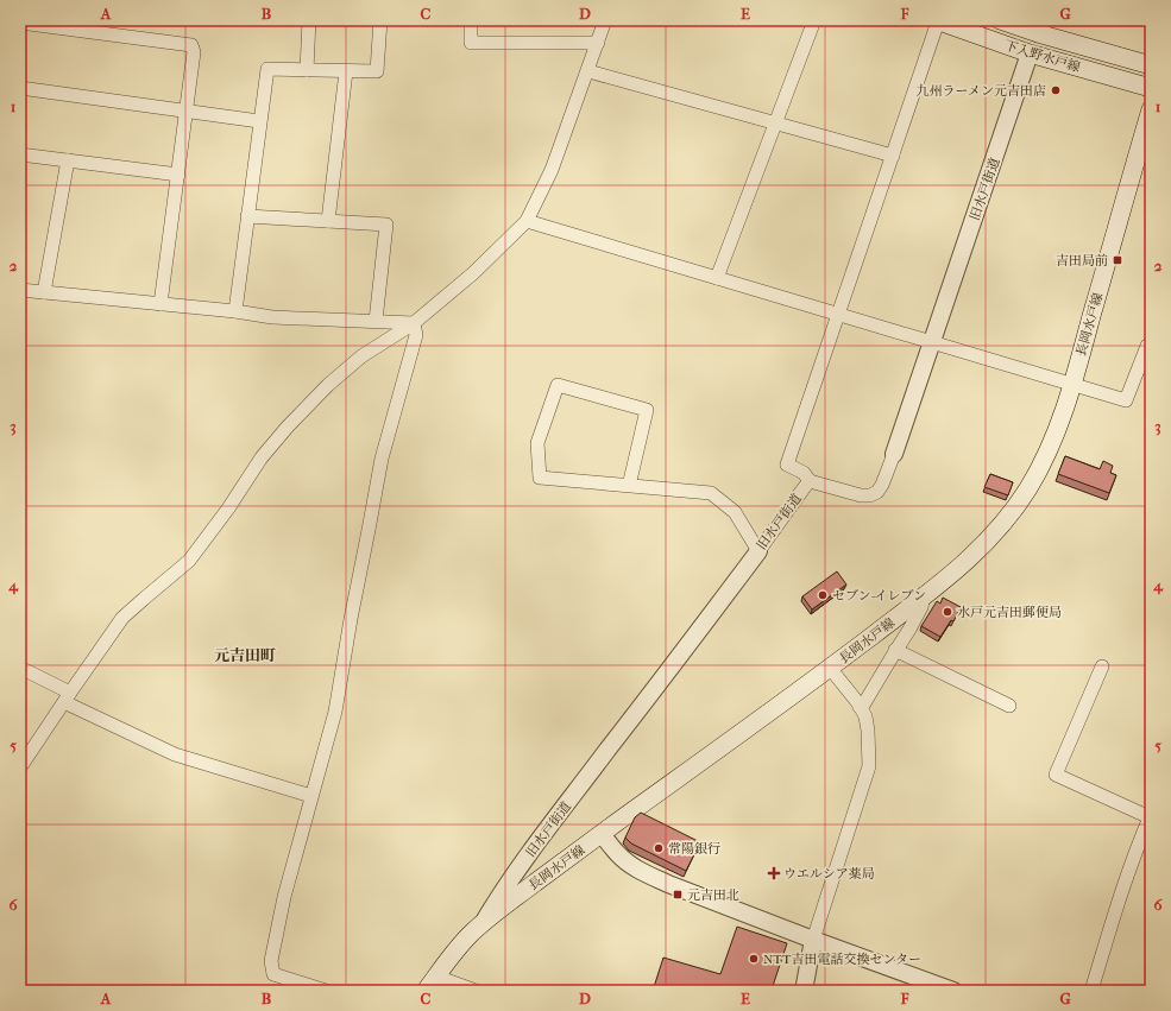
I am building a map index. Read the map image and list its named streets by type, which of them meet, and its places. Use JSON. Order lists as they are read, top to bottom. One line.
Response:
{"streets":{"main road":["下入野水戸線","長岡水戸線"],"street":["旧水戸街道"]},"crossings":[["下入野水戸線","旧水戸街道"],["旧水戸街道","長岡水戸線"]],"districts":["元吉田町"],"places":{"other":["九州ラーメン元吉田店","セブン-イレブン","水戸元吉田郵便局","常陽銀行","NTT吉田電話交換センター"],"transit":["吉田局前","元吉田北"],"health":["ウエルシア薬局"]},"grid":{"columns":["A","B","C","D","E","F","G"],"rows":["1","2","3","4","5","6"]}}
